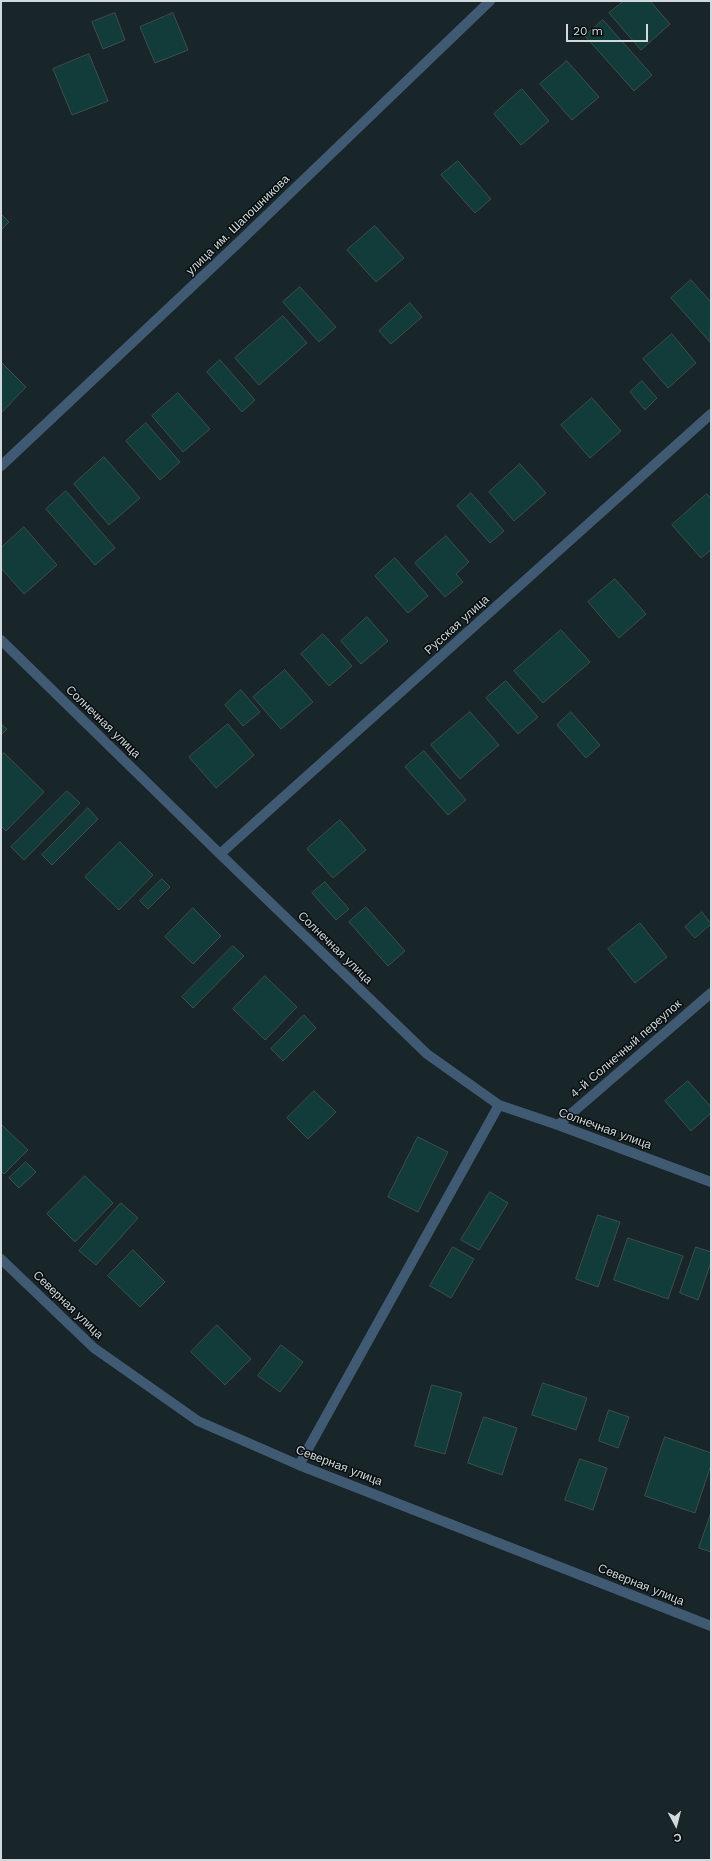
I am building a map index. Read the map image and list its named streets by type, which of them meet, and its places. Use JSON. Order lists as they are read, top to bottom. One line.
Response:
{"streets":{"street":["улица им. Шапошникова","Русская улица","Солнечная улица","4-й Солнечный переулок","Северная улица"]},"crossings":[["Русская улица","Солнечная улица"],["Солнечная улица","4-й Солнечный переулок"]],"scale_bar":"20 m","north":"bottom"}
